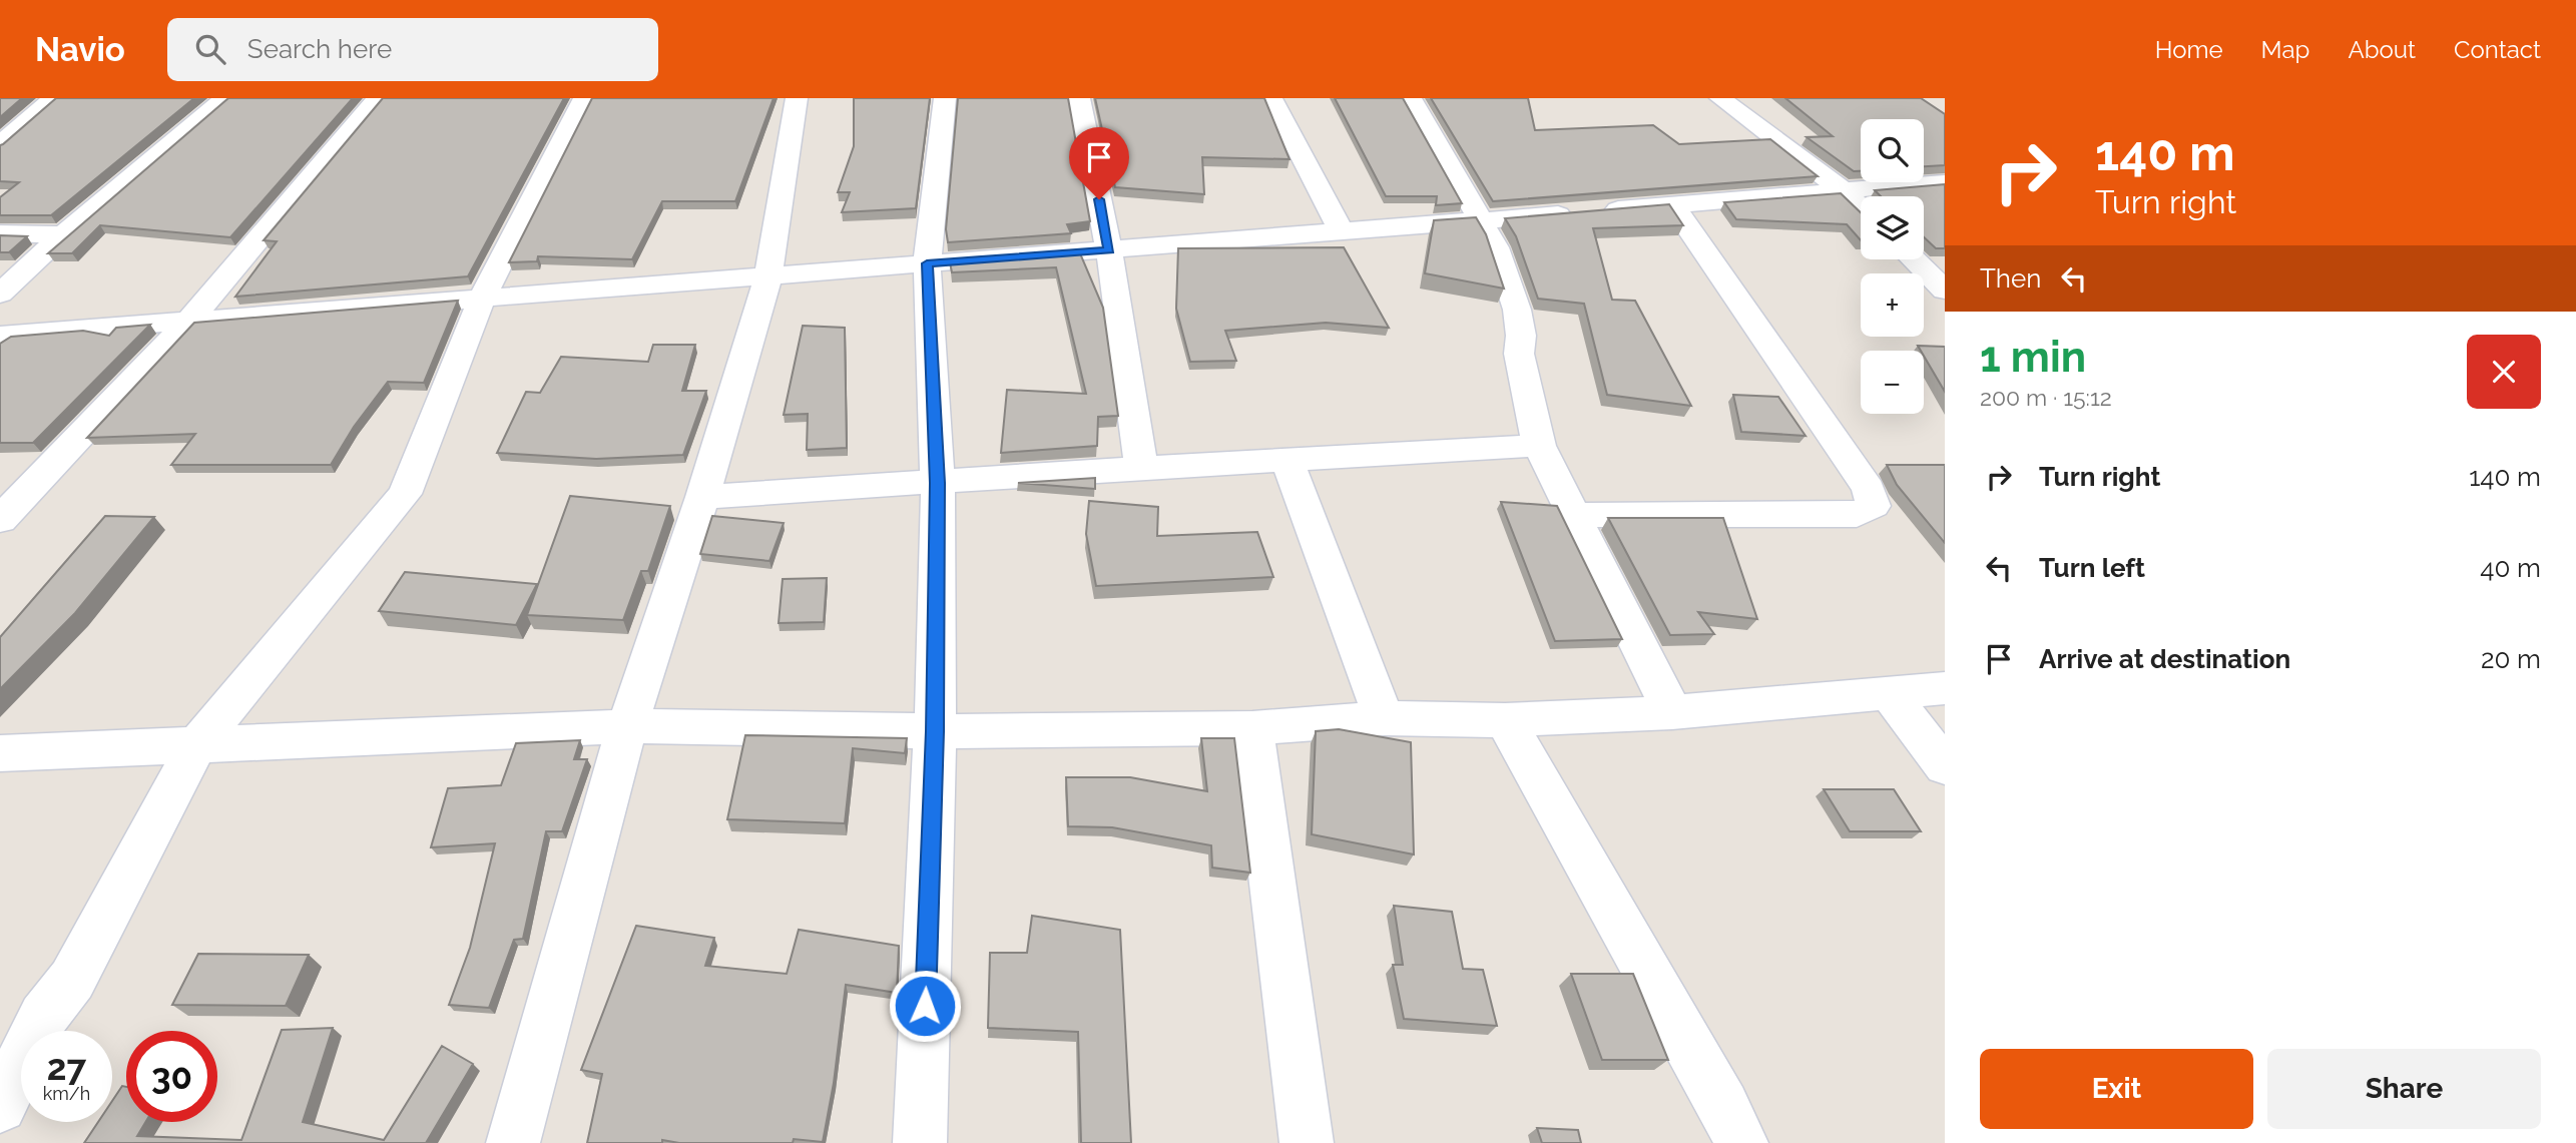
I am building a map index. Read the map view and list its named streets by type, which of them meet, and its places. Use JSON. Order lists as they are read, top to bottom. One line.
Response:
{"page":{"header":"Navio","search":"Search here","nav":["Home","Map","About","Contact"],"turn":["140 m","Turn right"],"map_buttons":["+","−"],"then":"Then","heading":["1 min","200 m · 15:12"],"list":[{"name":"Turn right","value":"140 m"},{"name":"Turn left","value":"40 m"},{"name":"Arrive at destination","value":"20 m"}],"speed":"27 km/h","limit":"30","buttons":["Exit","Share"]}}
